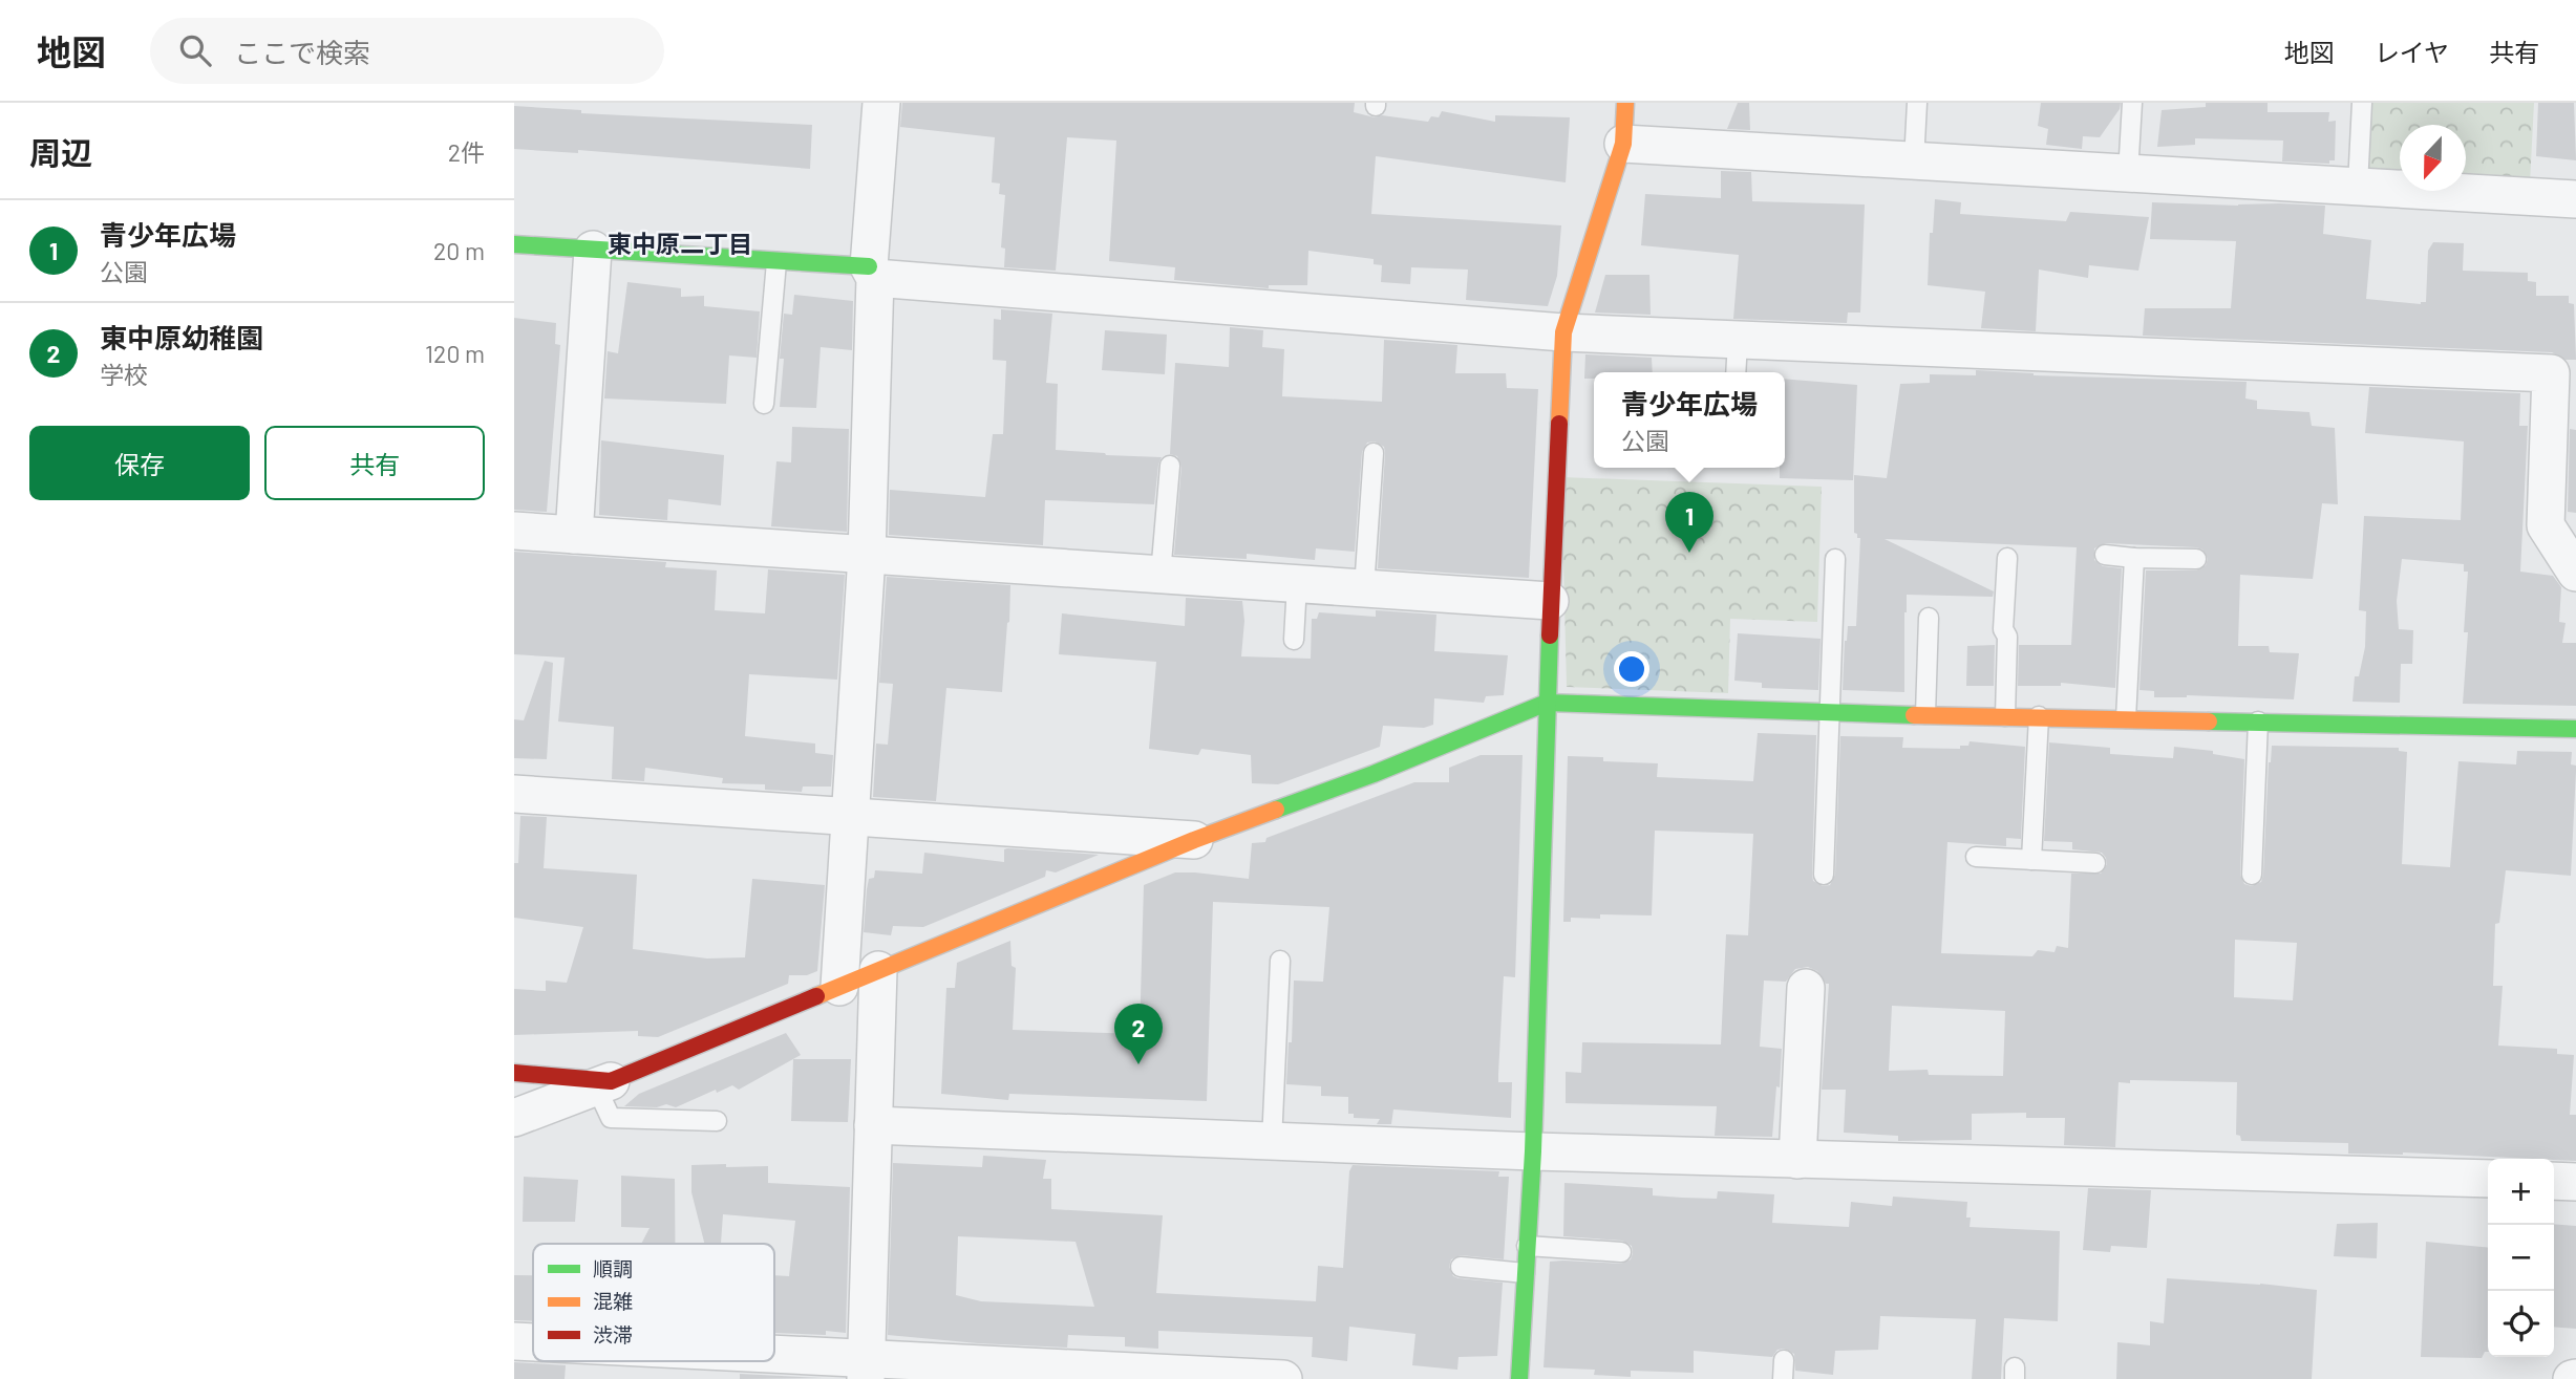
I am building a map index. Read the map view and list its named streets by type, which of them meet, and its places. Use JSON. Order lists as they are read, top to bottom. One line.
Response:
{"districts":["東中原二丁目"],"legend":["順調","混雑","渋滞"],"north":"bottom","page":{"header":"地図","search":"ここで検索","nav":["地図","レイヤ","共有"],"heading":["周辺","2件"],"list":[{"mark":"1","name":"青少年広場","note":"公園","value":"20 m"},{"mark":"2","name":"東中原幼稚園","note":"学校","value":"120 m"}],"popup":["青少年広場","公園"],"buttons":["保存","共有"],"pins":["1","2"],"map_buttons":["+","−"]}}
